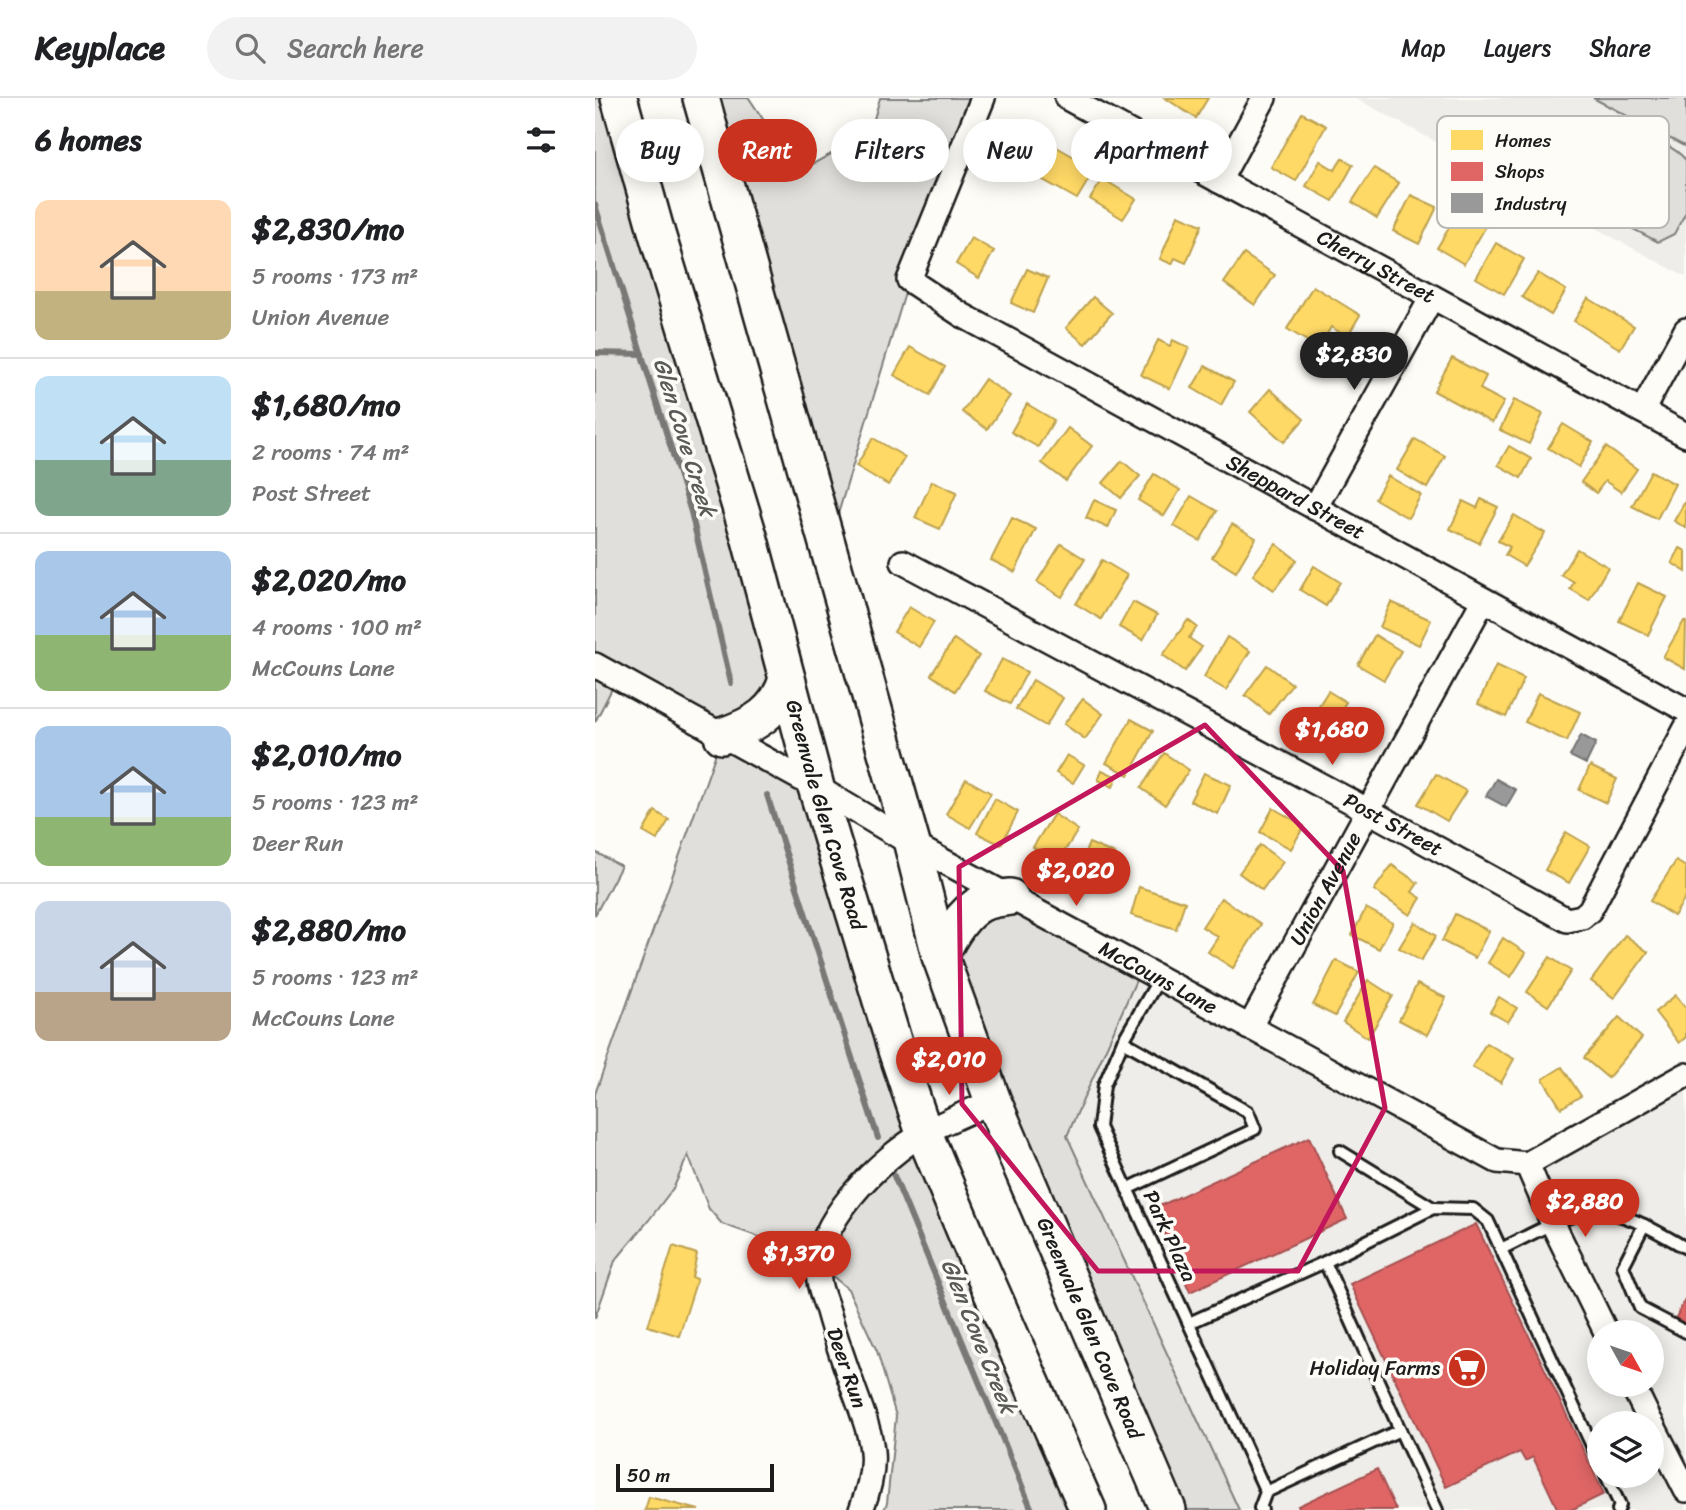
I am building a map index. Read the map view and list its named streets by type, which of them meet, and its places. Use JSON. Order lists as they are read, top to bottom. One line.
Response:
{"streets":{"main road":["Greenvale Glen Cove Road"],"street":["Cherry Street","Sheppard Street","Post Street","Union Avenue","McCouns Lane","Deer Run"],"lane":["Park Plaza"]},"crossings":[["Sheppard Street","Union Avenue"],["Greenvale Glen Cove Road","McCouns Lane"],["Greenvale Glen Cove Road","Deer Run"],["Post Street","Union Avenue"],["Union Avenue","McCouns Lane"],["McCouns Lane","Park Plaza"]],"water":["Glen Cove Creek"],"places":{"supermarket":["Holiday Farms"]},"legend":["Homes","Shops","Industry"],"scale_bar":"50 m","north":"bottom right","page":{"header":"Keyplace","search":"Search here","nav":["Map","Layers","Share"],"heading":"6 homes","chip":["Buy","Rent","Filters","New","Apartment"],"list":[{"name":"$2,830/mo","note":"5 rooms · 173 m² · Union Avenue"},{"name":"$1,680/mo","note":"2 rooms · 74 m² · Post Street"},{"name":"$2,020/mo","note":"4 rooms · 100 m² · McCouns Lane"},{"name":"$2,010/mo","note":"5 rooms · 123 m² · Deer Run"},{"name":"$2,880/mo","note":"5 rooms · 123 m² · McCouns Lane"}],"price":["$2,830","$1,680","$2,020","$2,010","$2,880","$1,370"],"scale":"50 m"}}
